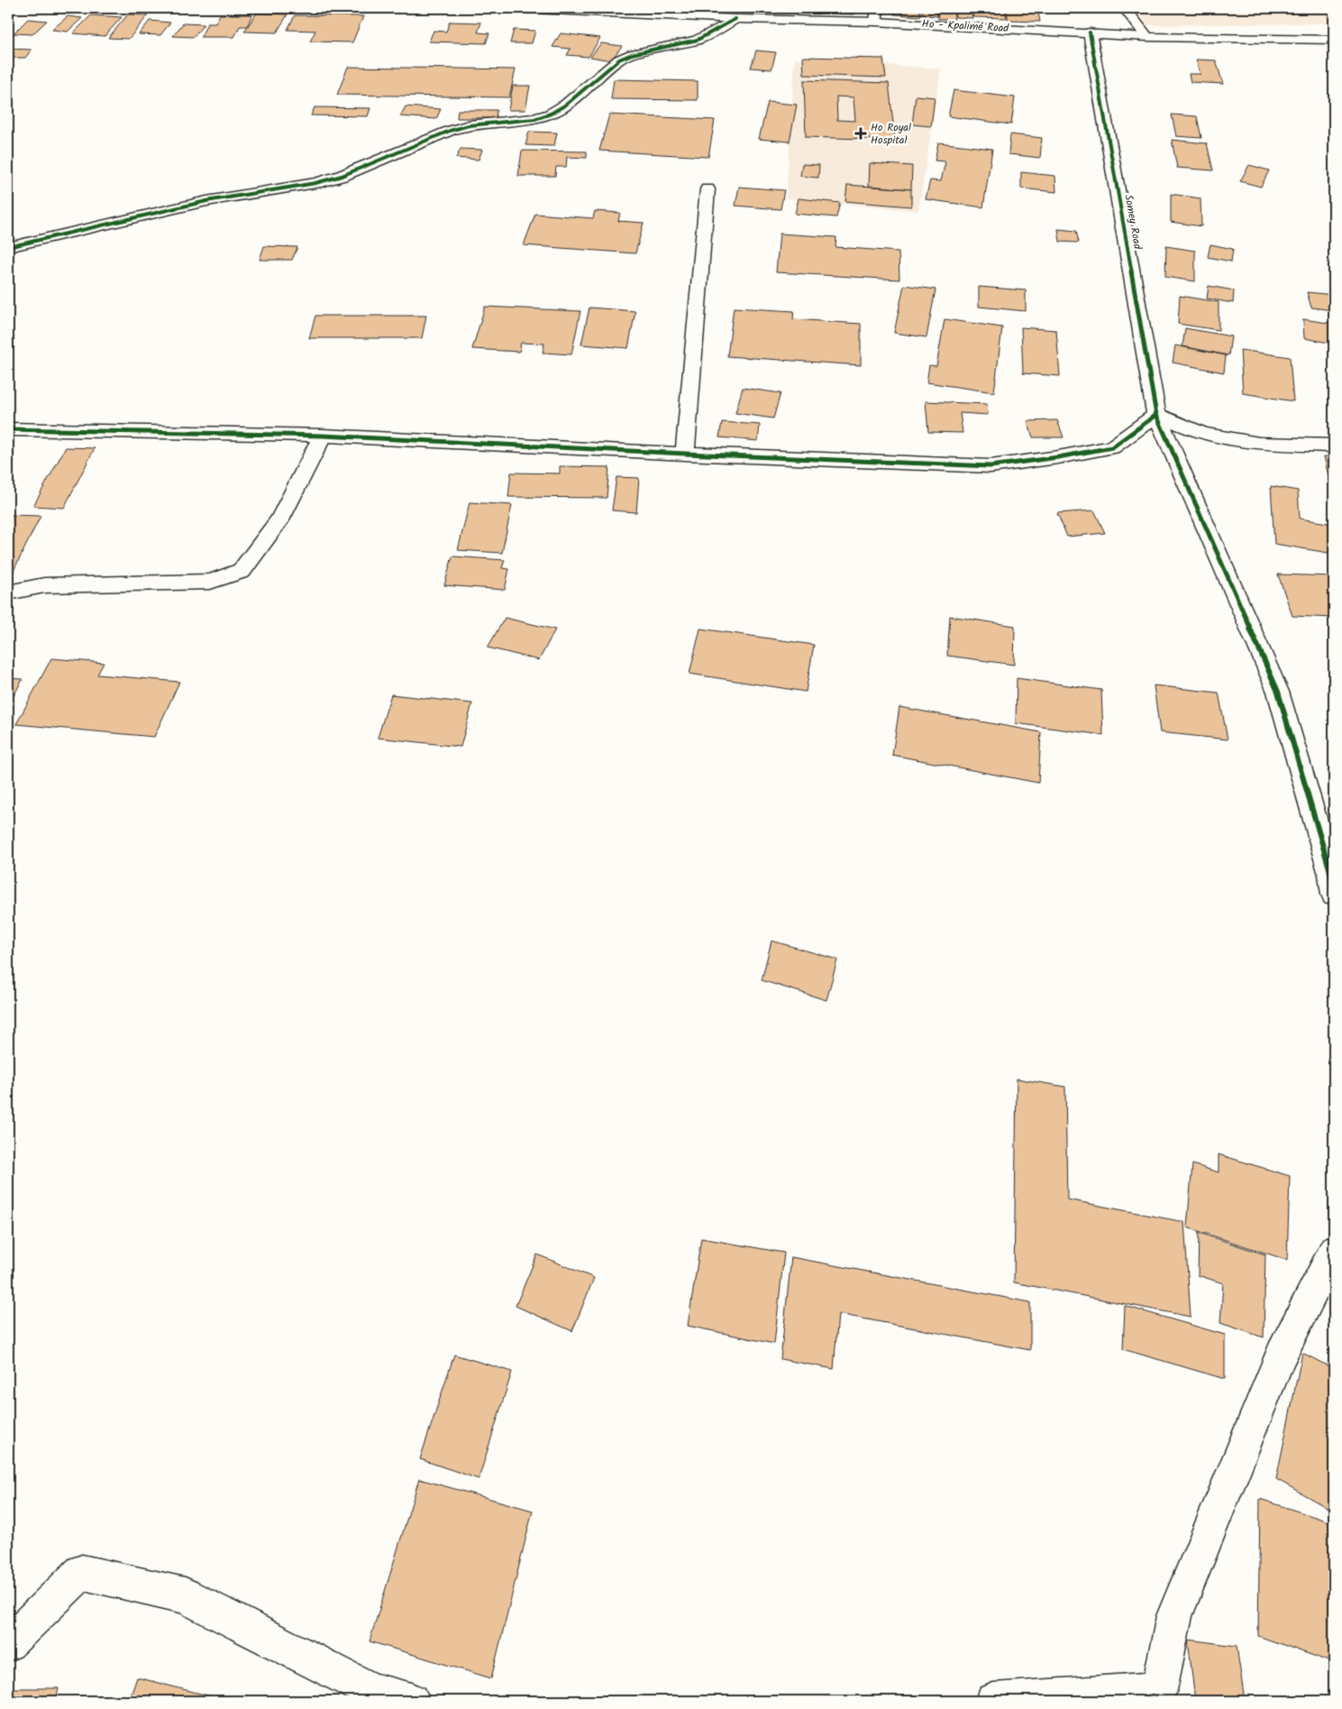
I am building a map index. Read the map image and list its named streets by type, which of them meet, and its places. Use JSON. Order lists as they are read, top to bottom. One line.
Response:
{"streets":{"street":["Ho - Kpalimé Road","Somey Road"]},"crossings":[["Ho - Kpalimé Road","Somey Road"]],"places":{"health":["Ho Royal Hospital"]}}
